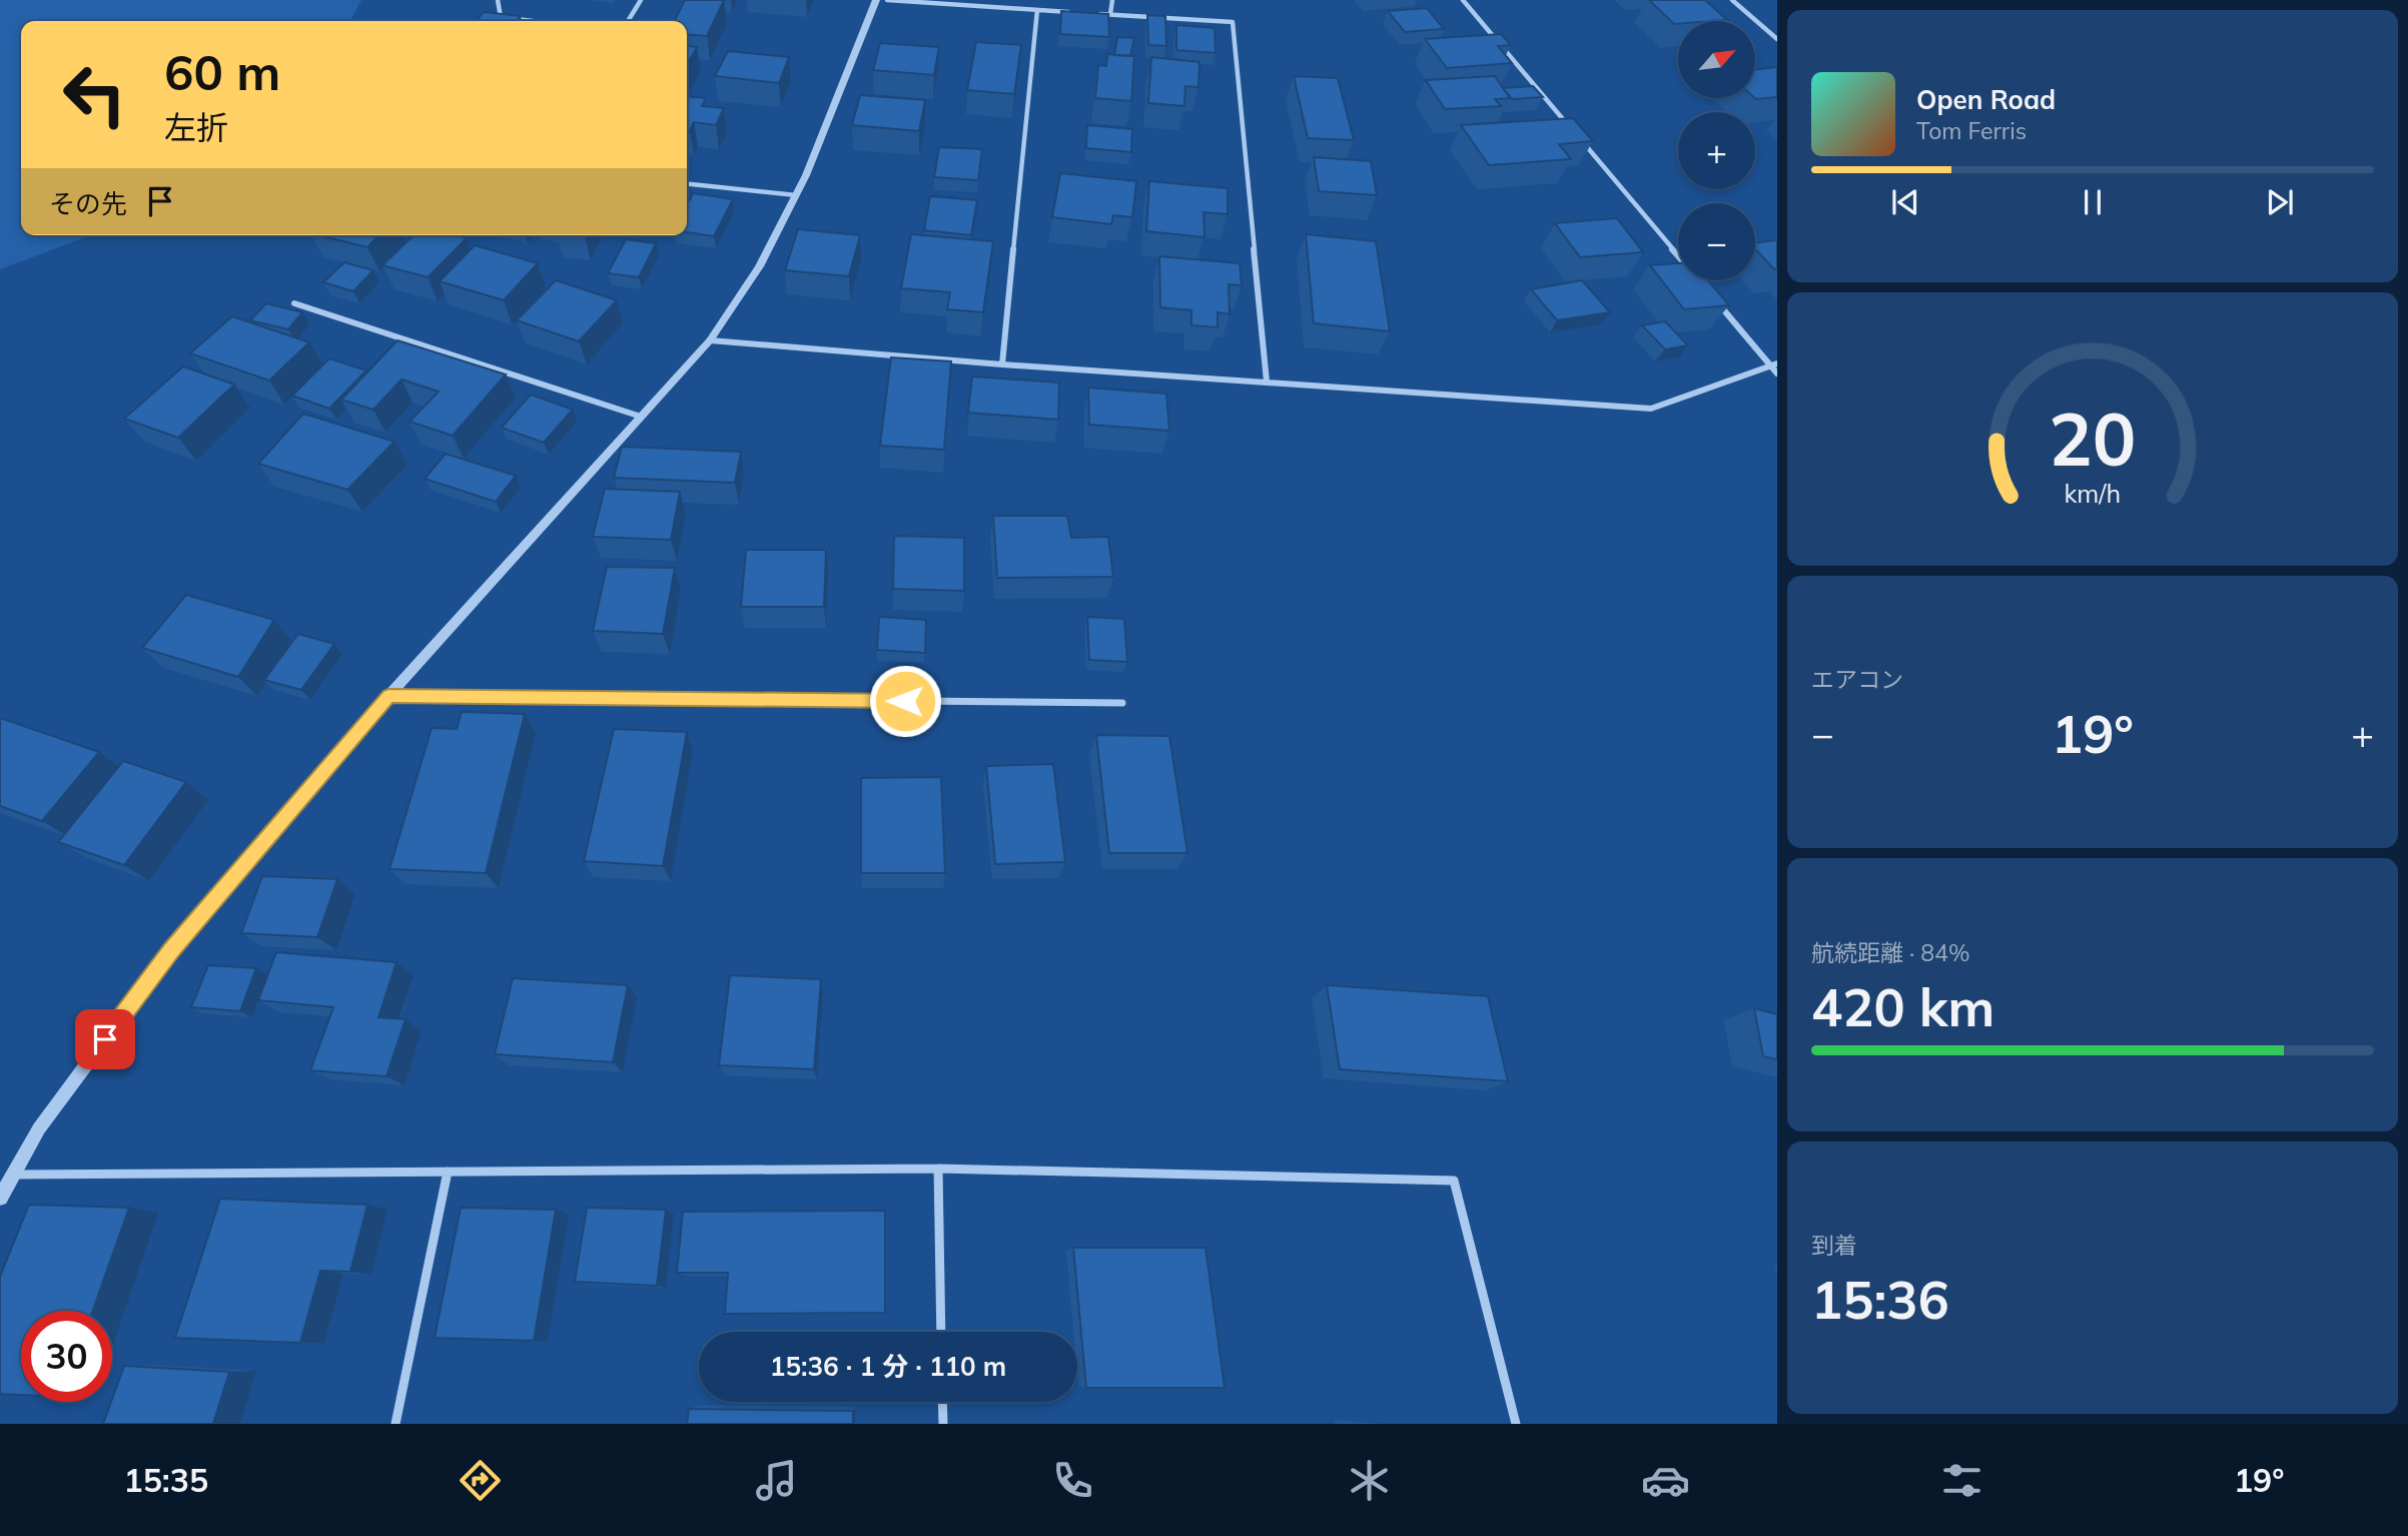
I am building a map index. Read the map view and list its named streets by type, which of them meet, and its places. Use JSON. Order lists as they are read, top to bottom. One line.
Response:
{"north":"top right","page":{"map_buttons":["+","−"],"turn":["60 m","左折"],"song":["Open Road","Tom Ferris"],"then":"その先","tile":["エアコン",["航続距離 · 84%","420 km"],["到着","15:36"]],"heat":["−","19°","+"],"limit":"30","trip":"15:36 · 1 分 · 110 m","tabs":["15:35","19°"],"gauge":["20","km/h"]}}
